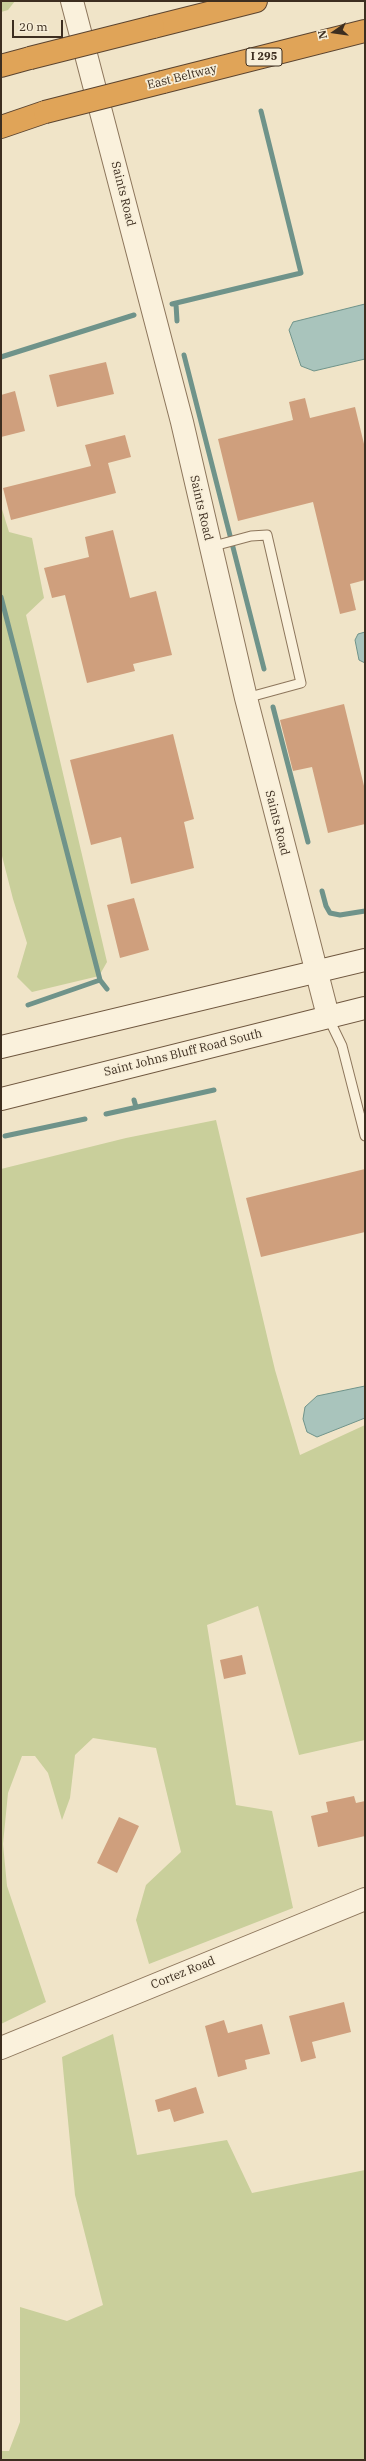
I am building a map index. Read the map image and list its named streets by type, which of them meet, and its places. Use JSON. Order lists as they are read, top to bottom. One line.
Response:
{"streets":{"highway":["I 295","East Beltway"],"street":["Saints Road","Saint Johns Bluff Road South","Cortez Road"]},"crossings":[["Saints Road","Saint Johns Bluff Road South"]],"scale_bar":"20 m","north":"left"}
